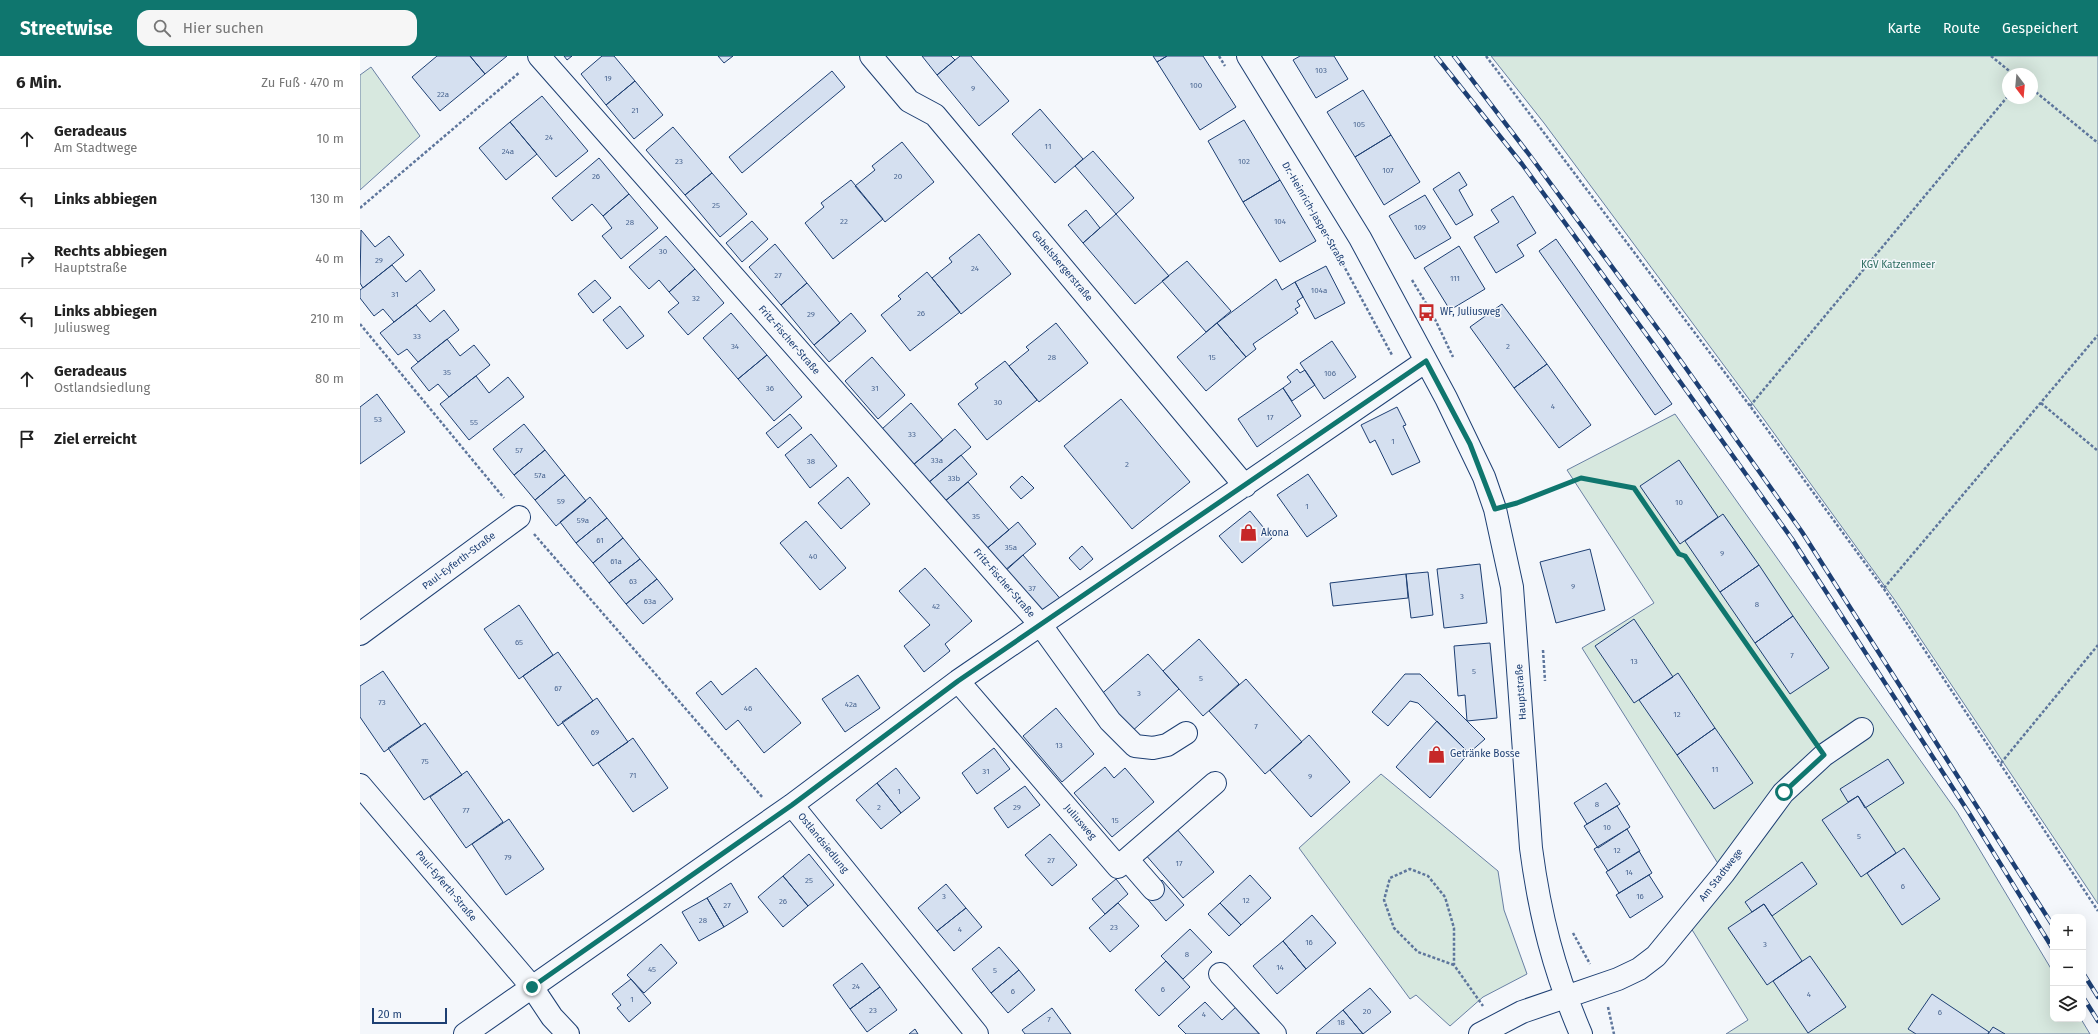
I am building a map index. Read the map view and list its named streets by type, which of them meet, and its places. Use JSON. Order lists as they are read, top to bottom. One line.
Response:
{"streets":{"street":["Gabelsbergerstraße","Fritz-Fischer-Straße","Paul-Eyferth-Straße","Hauptstraße","Juliusweg","Ostlandsiedlung","Am Stadtwege"],"path":["Dr.-Heinrich-Jasper-Straße"]},"crossings":[["Hauptstraße","Am Stadtwege"]],"parks":["KGV Katzenmeer"],"places":{"bus stop":["WF, Juliusweg"],"shop":["Akona","Getränke Bosse"]},"house_numbers":["103","19","100","9","22a","21","105","24","11","24a","23","102","107","26","20","25","22","104","28","109","30","29","24","27","111","104a","31","32","26","29","33","34","2","28","15","35","106","36","31","30","4","17","53","55","33","1","57","33a","38","2","57a","33b","59","10","1","35","59a","61","35a","9","40","61a","63","9","37","3","63a","8","42","65","7","13","5","5","67","3","73","42a","46","12","7","69","13","75","11","31","71","9","1","8","2","29","77","15","10","5","12","79","27","17","14","25","6","3","16","12","26","27","28","23","4","16","3","8","14","45","5","24","6","6","4","1","23","20","6","4","7","18"],"scale_bar":"20 m","north":"bottom","page":{"header":"Streetwise","search":"Hier suchen","nav":["Karte","Route","Gespeichert"],"heading":["6 Min.","Zu Fuß · 470 m"],"list":[["Geradeaus","Am Stadtwege","10 m"],["Links abbiegen","130 m"],["Rechts abbiegen","Hauptstraße","40 m"],["Links abbiegen","Juliusweg","210 m"],["Geradeaus","Ostlandsiedlung","80 m"],"Ziel erreicht"],"map_buttons":["+","−"],"scale":"20 m"}}
